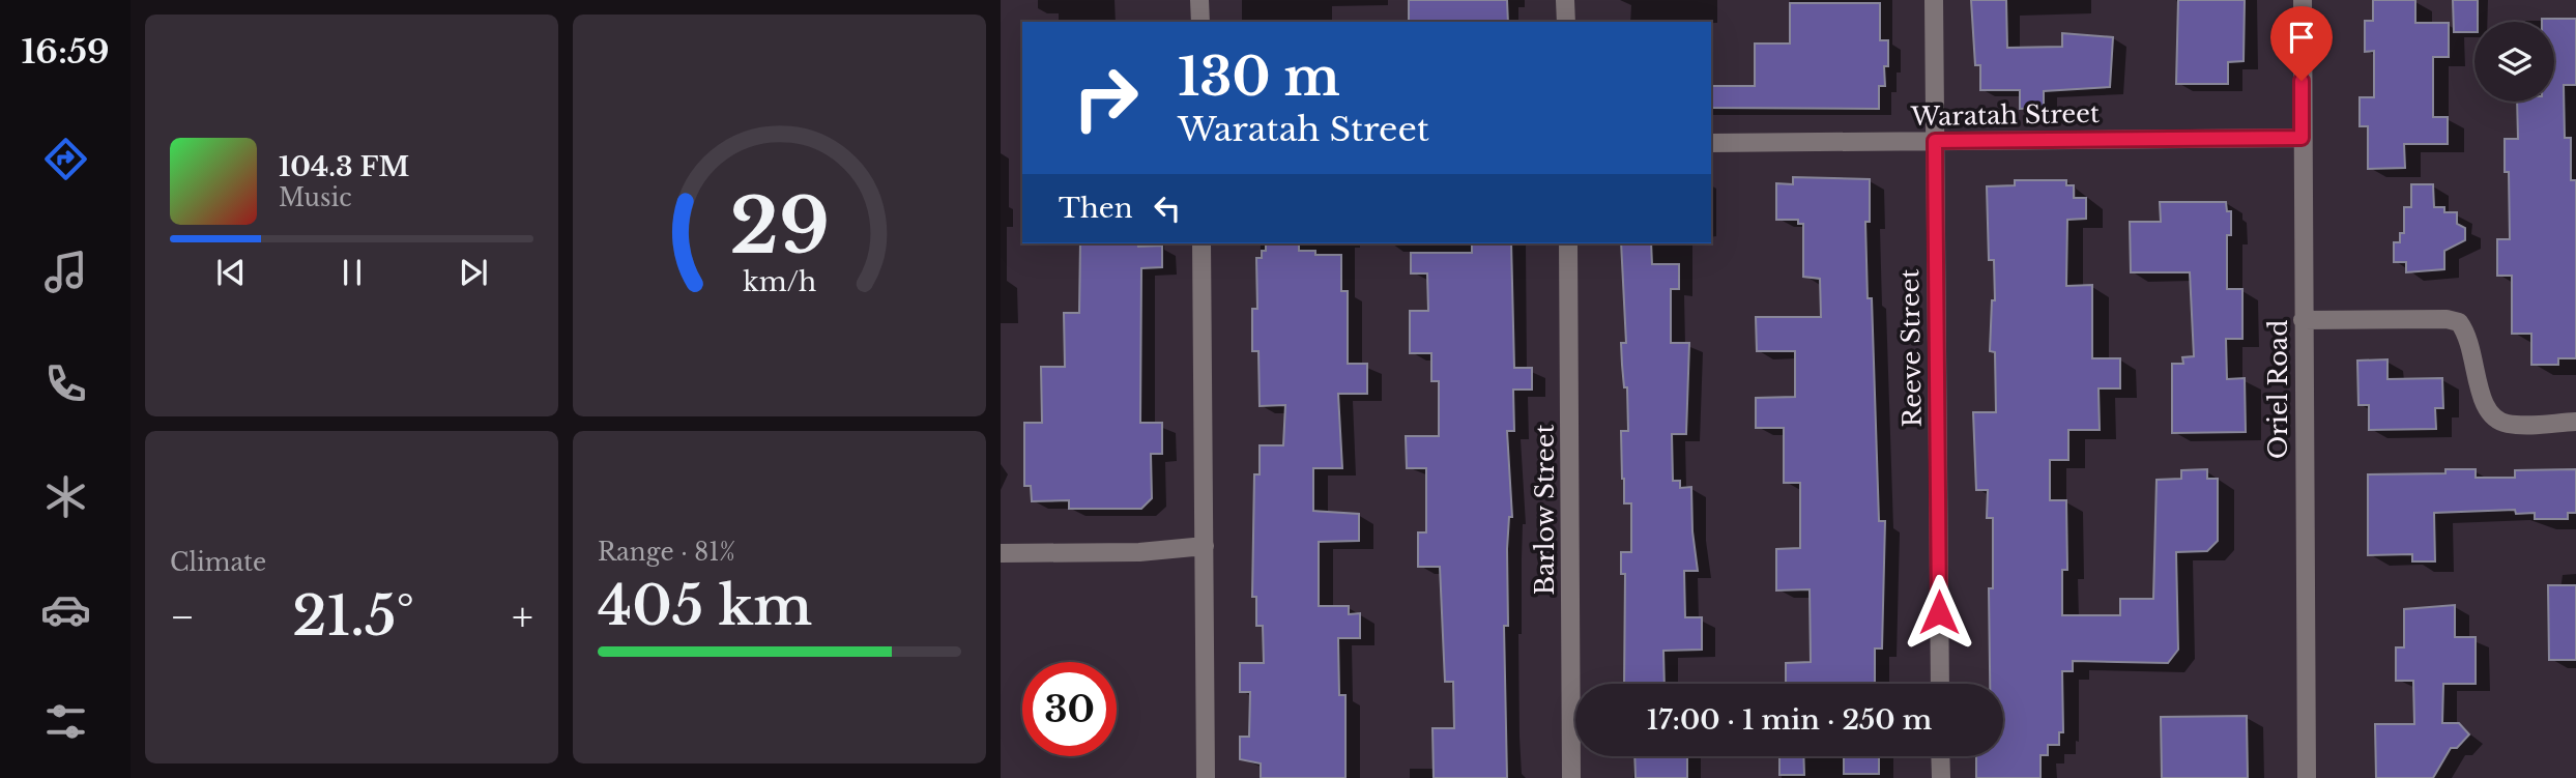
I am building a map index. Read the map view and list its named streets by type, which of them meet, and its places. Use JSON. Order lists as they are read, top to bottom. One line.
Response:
{"streets":{"street":["Waratah Street","Reeve Street","Oriel Road","Barlow Street"]},"crossings":[["Waratah Street","Reeve Street"],["Waratah Street","Oriel Road"]],"page":{"tabs":"16:59","turn":["130 m","Waratah Street"],"song":["104.3 FM","Music"],"then":"Then","tile":["Climate",["Range · 81%","405 km"]],"heat":["−","21.5°","+"],"limit":"30","trip":"17:00 · 1 min · 250 m","gauge":["29","km/h"]}}
